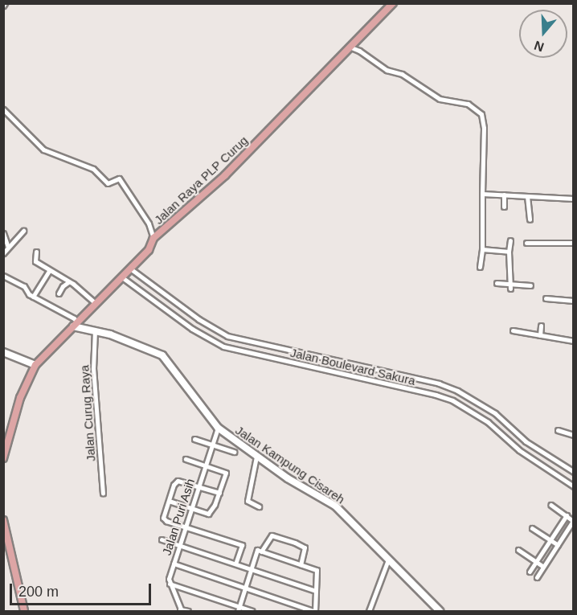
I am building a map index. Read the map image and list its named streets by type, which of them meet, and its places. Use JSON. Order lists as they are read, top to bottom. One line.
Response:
{"streets":{"main road":["Jalan Raya PLP Curug","Jalan Kampung Cisareh"],"street":["Jalan Boulevard Sakura","Jalan Curug Raya","Jalan Puri Asih"]},"crossings":[["Jalan Raya PLP Curug","Jalan Boulevard Sakura"],["Jalan Raya PLP Curug","Jalan Kampung Cisareh"],["Jalan Curug Raya","Jalan Kampung Cisareh"],["Jalan Kampung Cisareh","Jalan Puri Asih"]],"scale_bar":"200 m","north":"bottom"}
